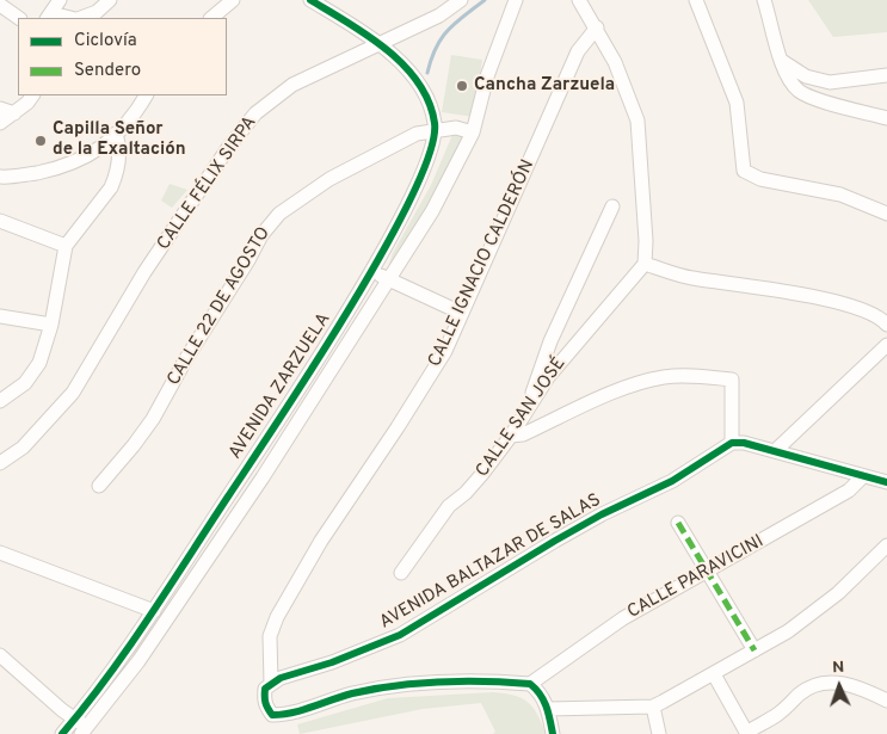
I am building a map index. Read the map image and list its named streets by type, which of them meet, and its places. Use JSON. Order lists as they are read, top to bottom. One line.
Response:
{"streets":{"street":["CALLE FÉLIX SIRPA","CALLE IGNACIO CALDERÓN","CALLE 22 DE AGOSTO","AVENIDA ZARZUELA","CALLE SAN JOSÉ","AVENIDA BALTAZAR DE SALAS","CALLE PARAVICINI"]},"crossings":[["CALLE IGNACIO CALDERÓN","AVENIDA BALTAZAR DE SALAS"],["CALLE 22 DE AGOSTO","AVENIDA ZARZUELA"]],"places":["Cancha Zarzuela","Capilla Señor de la Exaltación"],"legend":["Ciclovía","Sendero"],"north":"top"}
